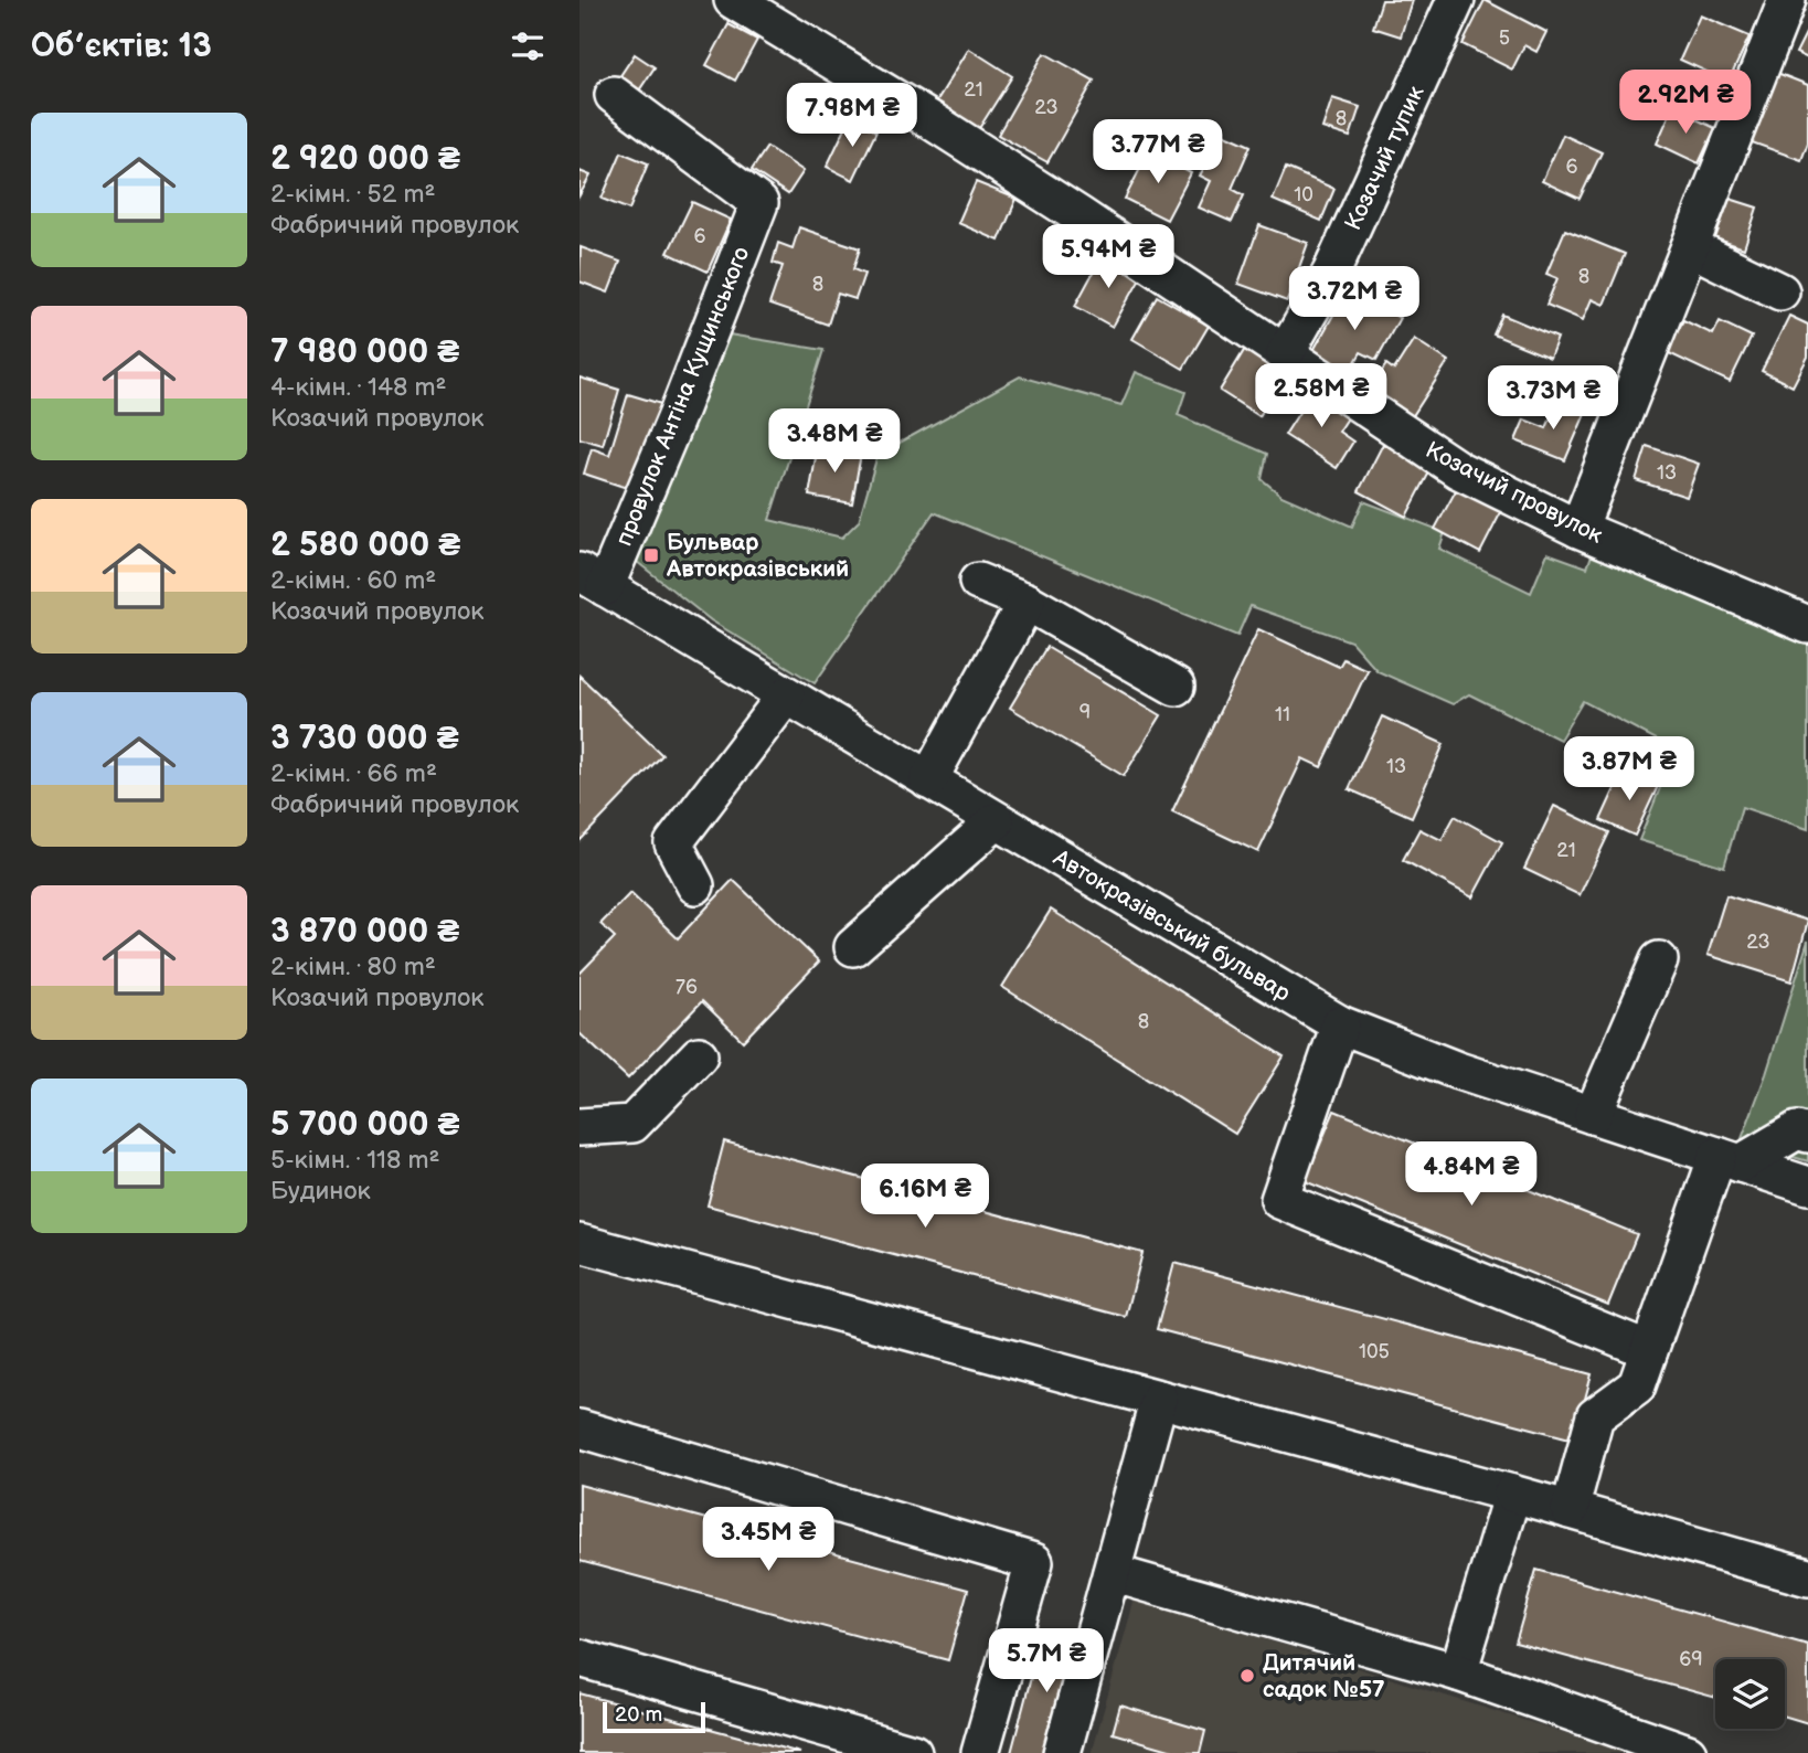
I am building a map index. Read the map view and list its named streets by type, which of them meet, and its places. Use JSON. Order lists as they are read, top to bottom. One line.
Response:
{"streets":{"street":["Козачий тупик","провулок Антіна Кущинського","Козачий провулок","Автокразівський бульвар"]},"crossings":[["Козачий тупик","Козачий провулок"],["провулок Антіна Кущинського","Автокразівський бульвар"]],"places":{"transit":["Бульвар Автокразівський"],"other":["Дитячий садок №57"]},"house_numbers":["5","21","23","8","6","10","6","8","8","13","9","11","13","21","23","76","8","105","69"],"scale_bar":"20 m","page":{"heading":"Об’єктів: 13","price":["2.92M ₴","7.98M ₴","3.77M ₴","5.94M ₴","3.72M ₴","2.58M ₴","3.73M ₴","3.48M ₴","3.87M ₴","4.84M ₴","6.16M ₴","3.45M ₴","5.7M ₴"],"list":[{"name":"2 920 000 ₴","note":"2-кімн. · 52 m² · Фабричний провулок"},{"name":"7 980 000 ₴","note":"4-кімн. · 148 m² · Козачий провулок"},{"name":"2 580 000 ₴","note":"2-кімн. · 60 m² · Козачий провулок"},{"name":"3 730 000 ₴","note":"2-кімн. · 66 m² · Фабричний провулок"},{"name":"3 870 000 ₴","note":"2-кімн. · 80 m² · Козачий провулок"},{"name":"5 700 000 ₴","note":"5-кімн. · 118 m² · Будинок"}],"scale":"20 m"}}
